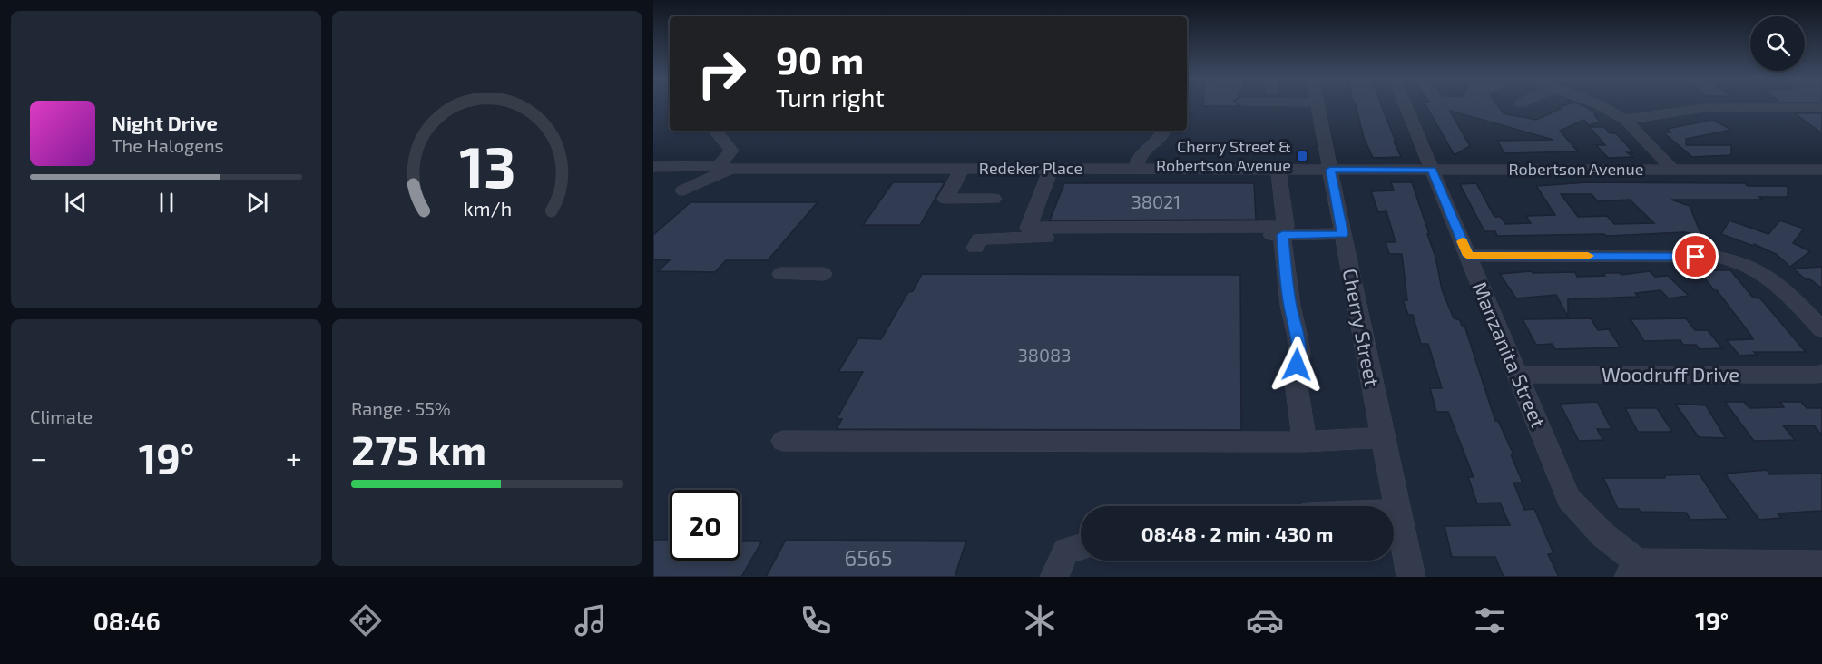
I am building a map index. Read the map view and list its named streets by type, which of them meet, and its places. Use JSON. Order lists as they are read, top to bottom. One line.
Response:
{"streets":{"street":["Redeker Place","Robertson Avenue","Cherry Street","Manzanita Street","Woodruff Drive"]},"crossings":[["Redeker Place","Robertson Avenue"],["Redeker Place","Cherry Street"],["Robertson Avenue","Cherry Street"],["Robertson Avenue","Manzanita Street"],["Manzanita Street","Woodruff Drive"]],"places":{"transit":["Cherry Street & Robertson Avenue"]},"house_numbers":["38021","38083","6565"],"page":{"turn":["90 m","Turn right"],"song":["Night Drive","The Halogens"],"tile":["Climate",["Range · 55%","275 km"]],"heat":["−","19°","+"],"limit":"20","trip":"08:48 · 2 min · 430 m","tabs":["08:46","19°"],"gauge":["13","km/h"]}}
